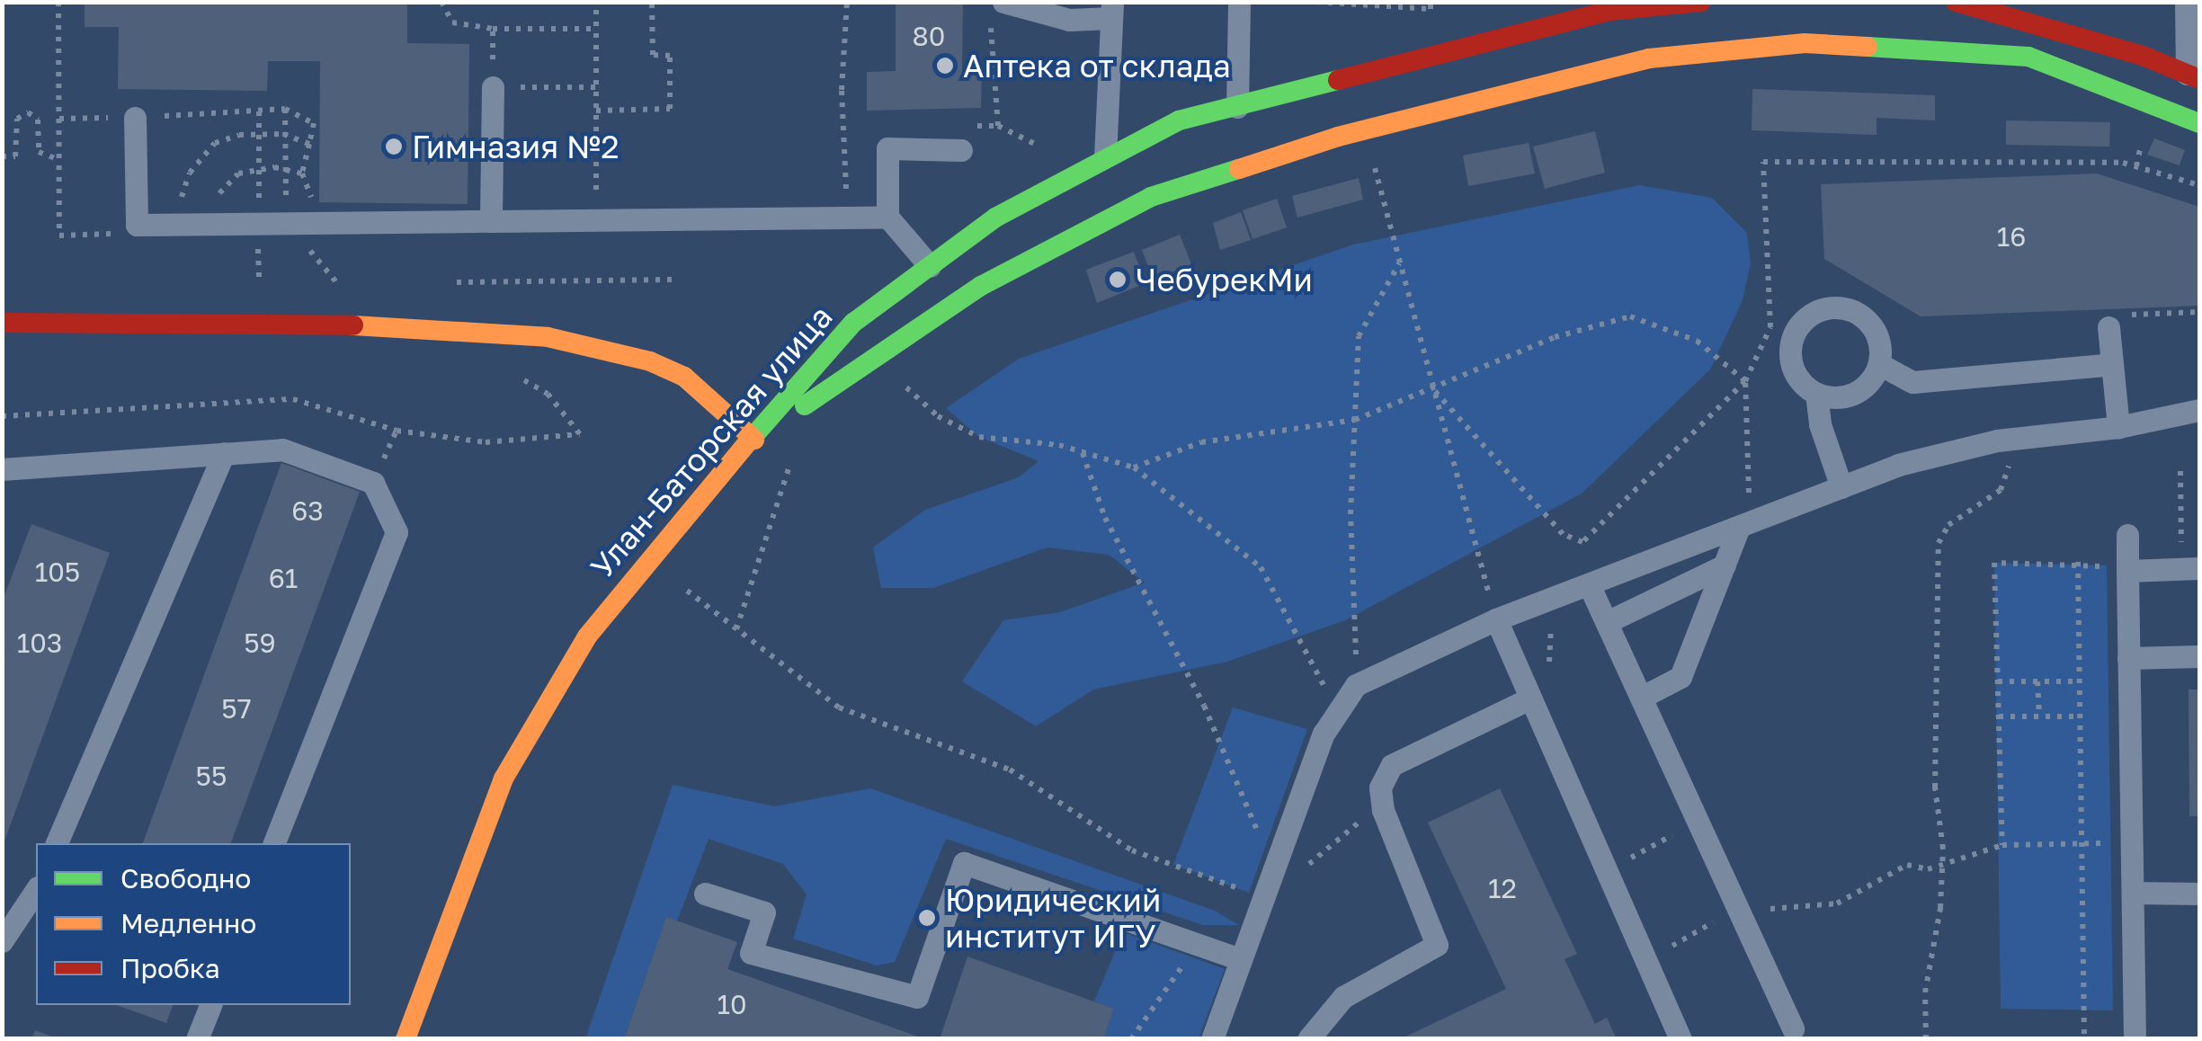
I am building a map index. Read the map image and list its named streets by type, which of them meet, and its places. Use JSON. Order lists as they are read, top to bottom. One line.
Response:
{"streets":{"street":["Улан-Баторская улица"]},"places":["Аптека от склада","Гимназия №2","ЧебурекМи","Юридический институт ИГУ"],"house_numbers":["80","16","63","105","61","103","59","57","55","12","10"],"legend":["Свободно","Медленно","Пробка"]}
